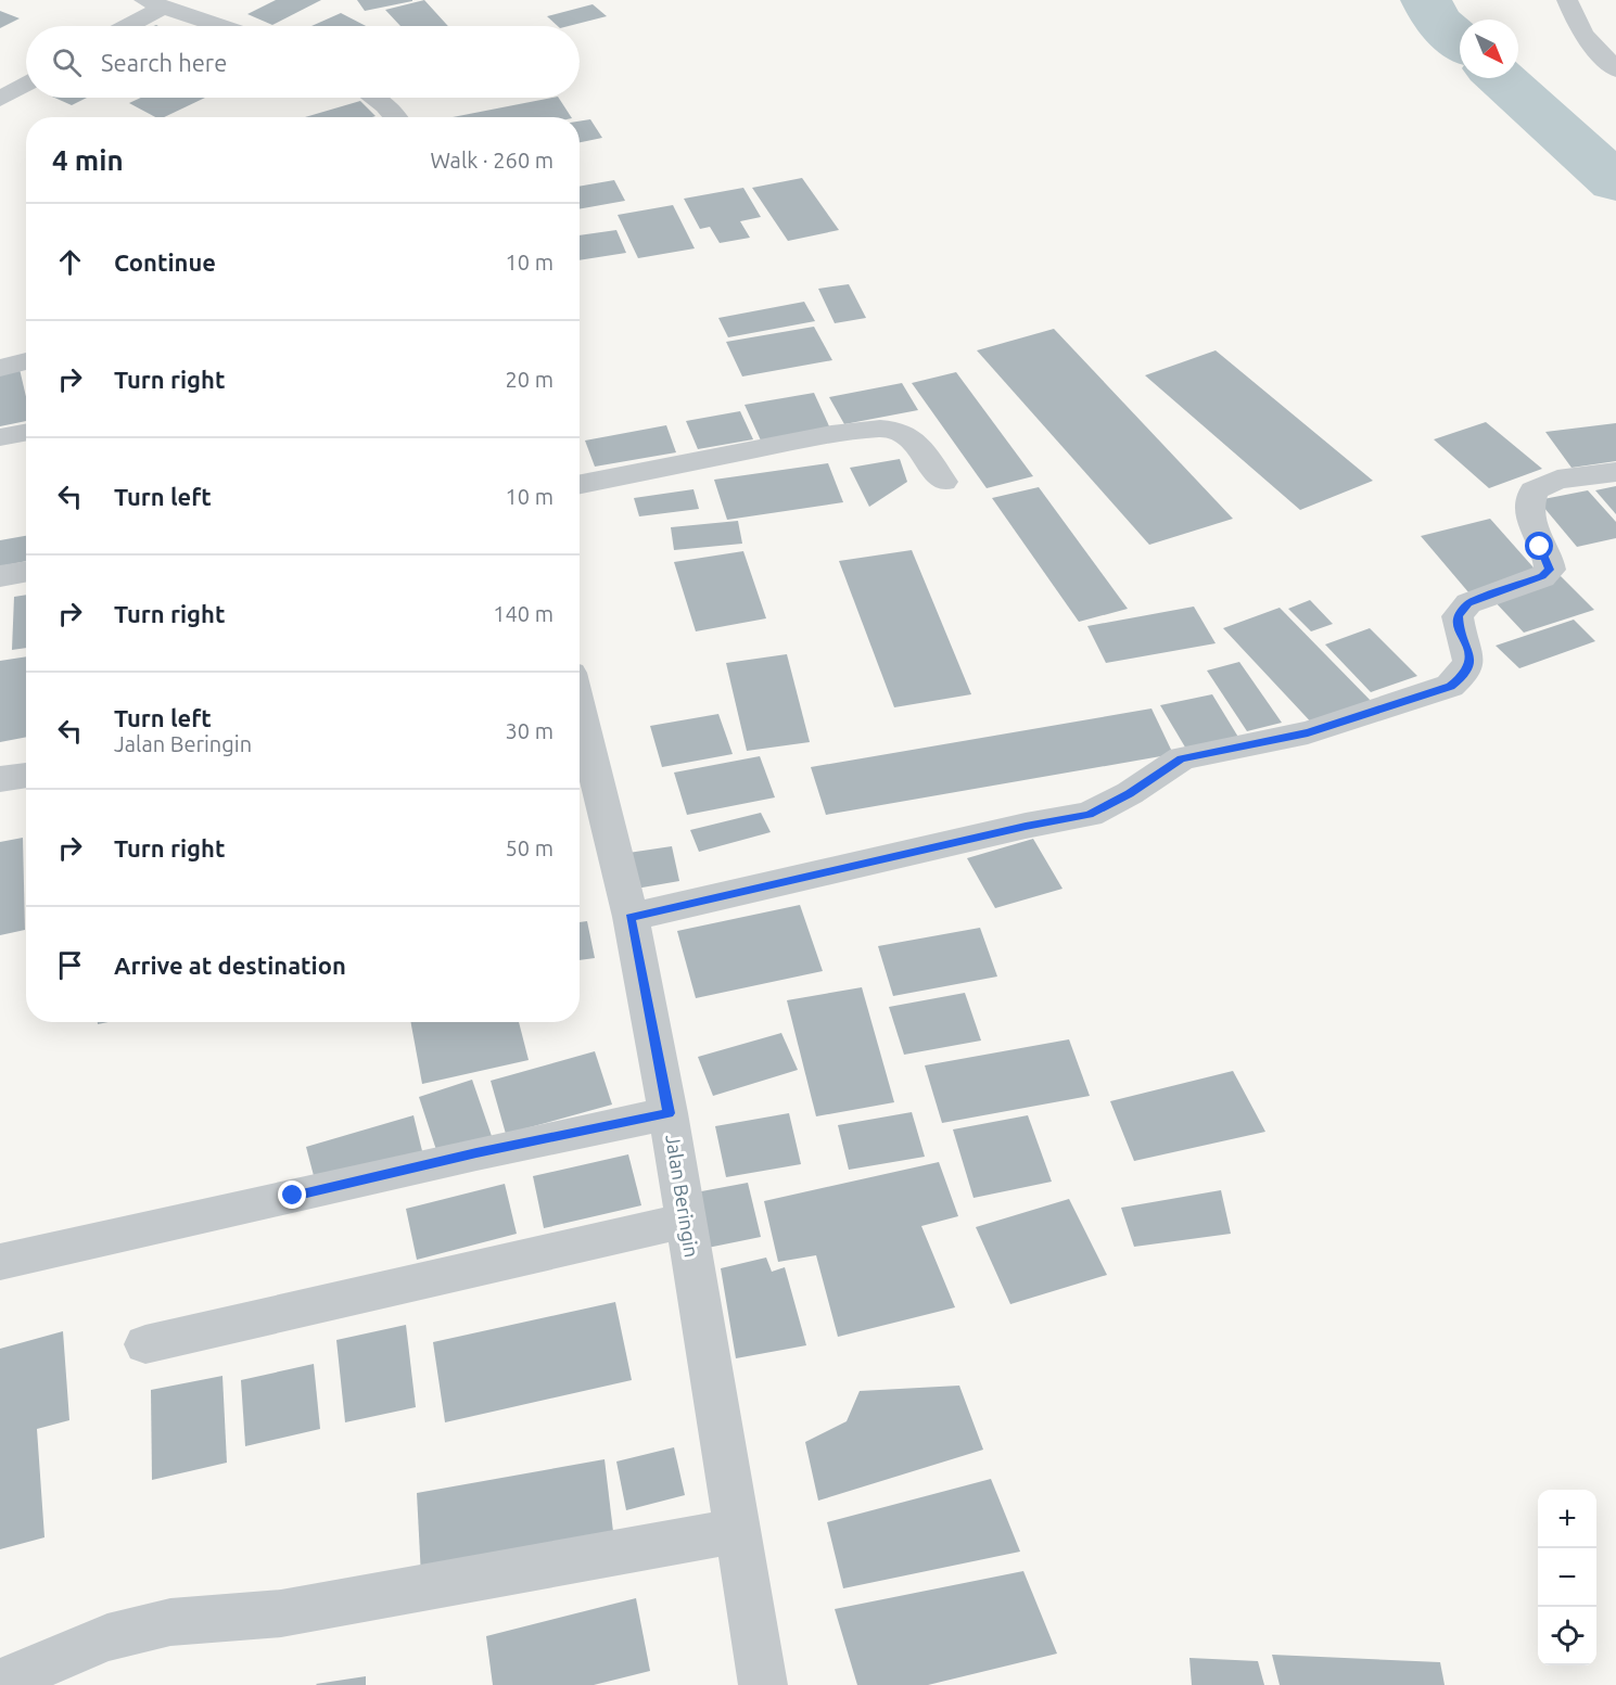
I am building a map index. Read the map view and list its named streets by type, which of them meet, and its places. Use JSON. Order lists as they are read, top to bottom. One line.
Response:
{"streets":{"street":["Jalan Beringin"]},"north":"bottom right","page":{"search":"Search here","heading":["4 min","Walk · 260 m"],"list":[["Continue","10 m"],["Turn right","20 m"],["Turn left","10 m"],["Turn right","140 m"],["Turn left","Jalan Beringin","30 m"],["Turn right","50 m"],"Arrive at destination"],"map_buttons":["+","−"]}}
